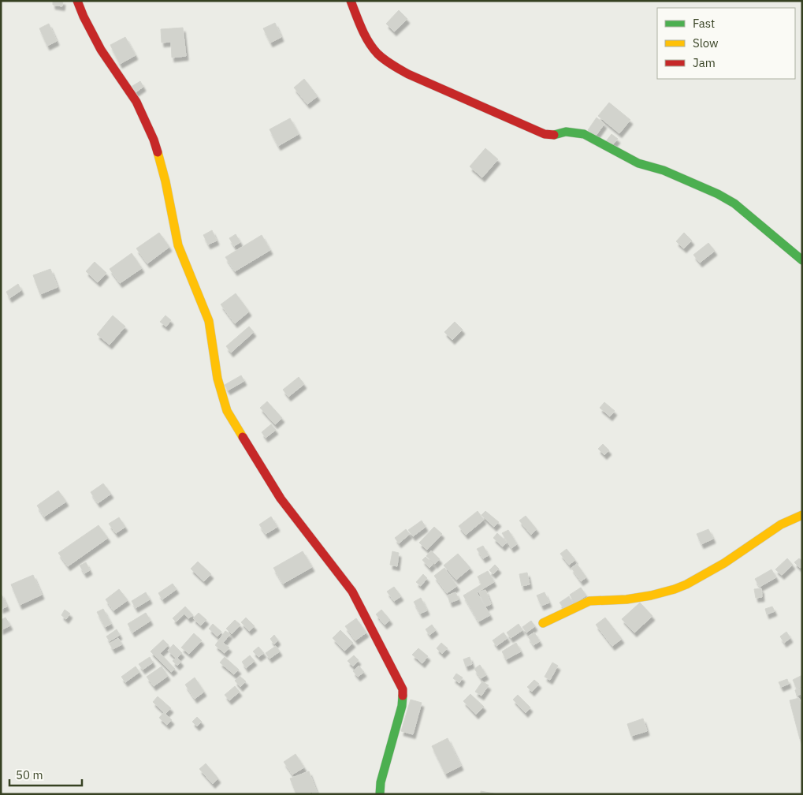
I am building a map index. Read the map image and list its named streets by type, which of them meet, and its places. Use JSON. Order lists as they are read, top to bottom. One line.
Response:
{"legend":["Fast","Slow","Jam"],"scale_bar":"50 m"}
